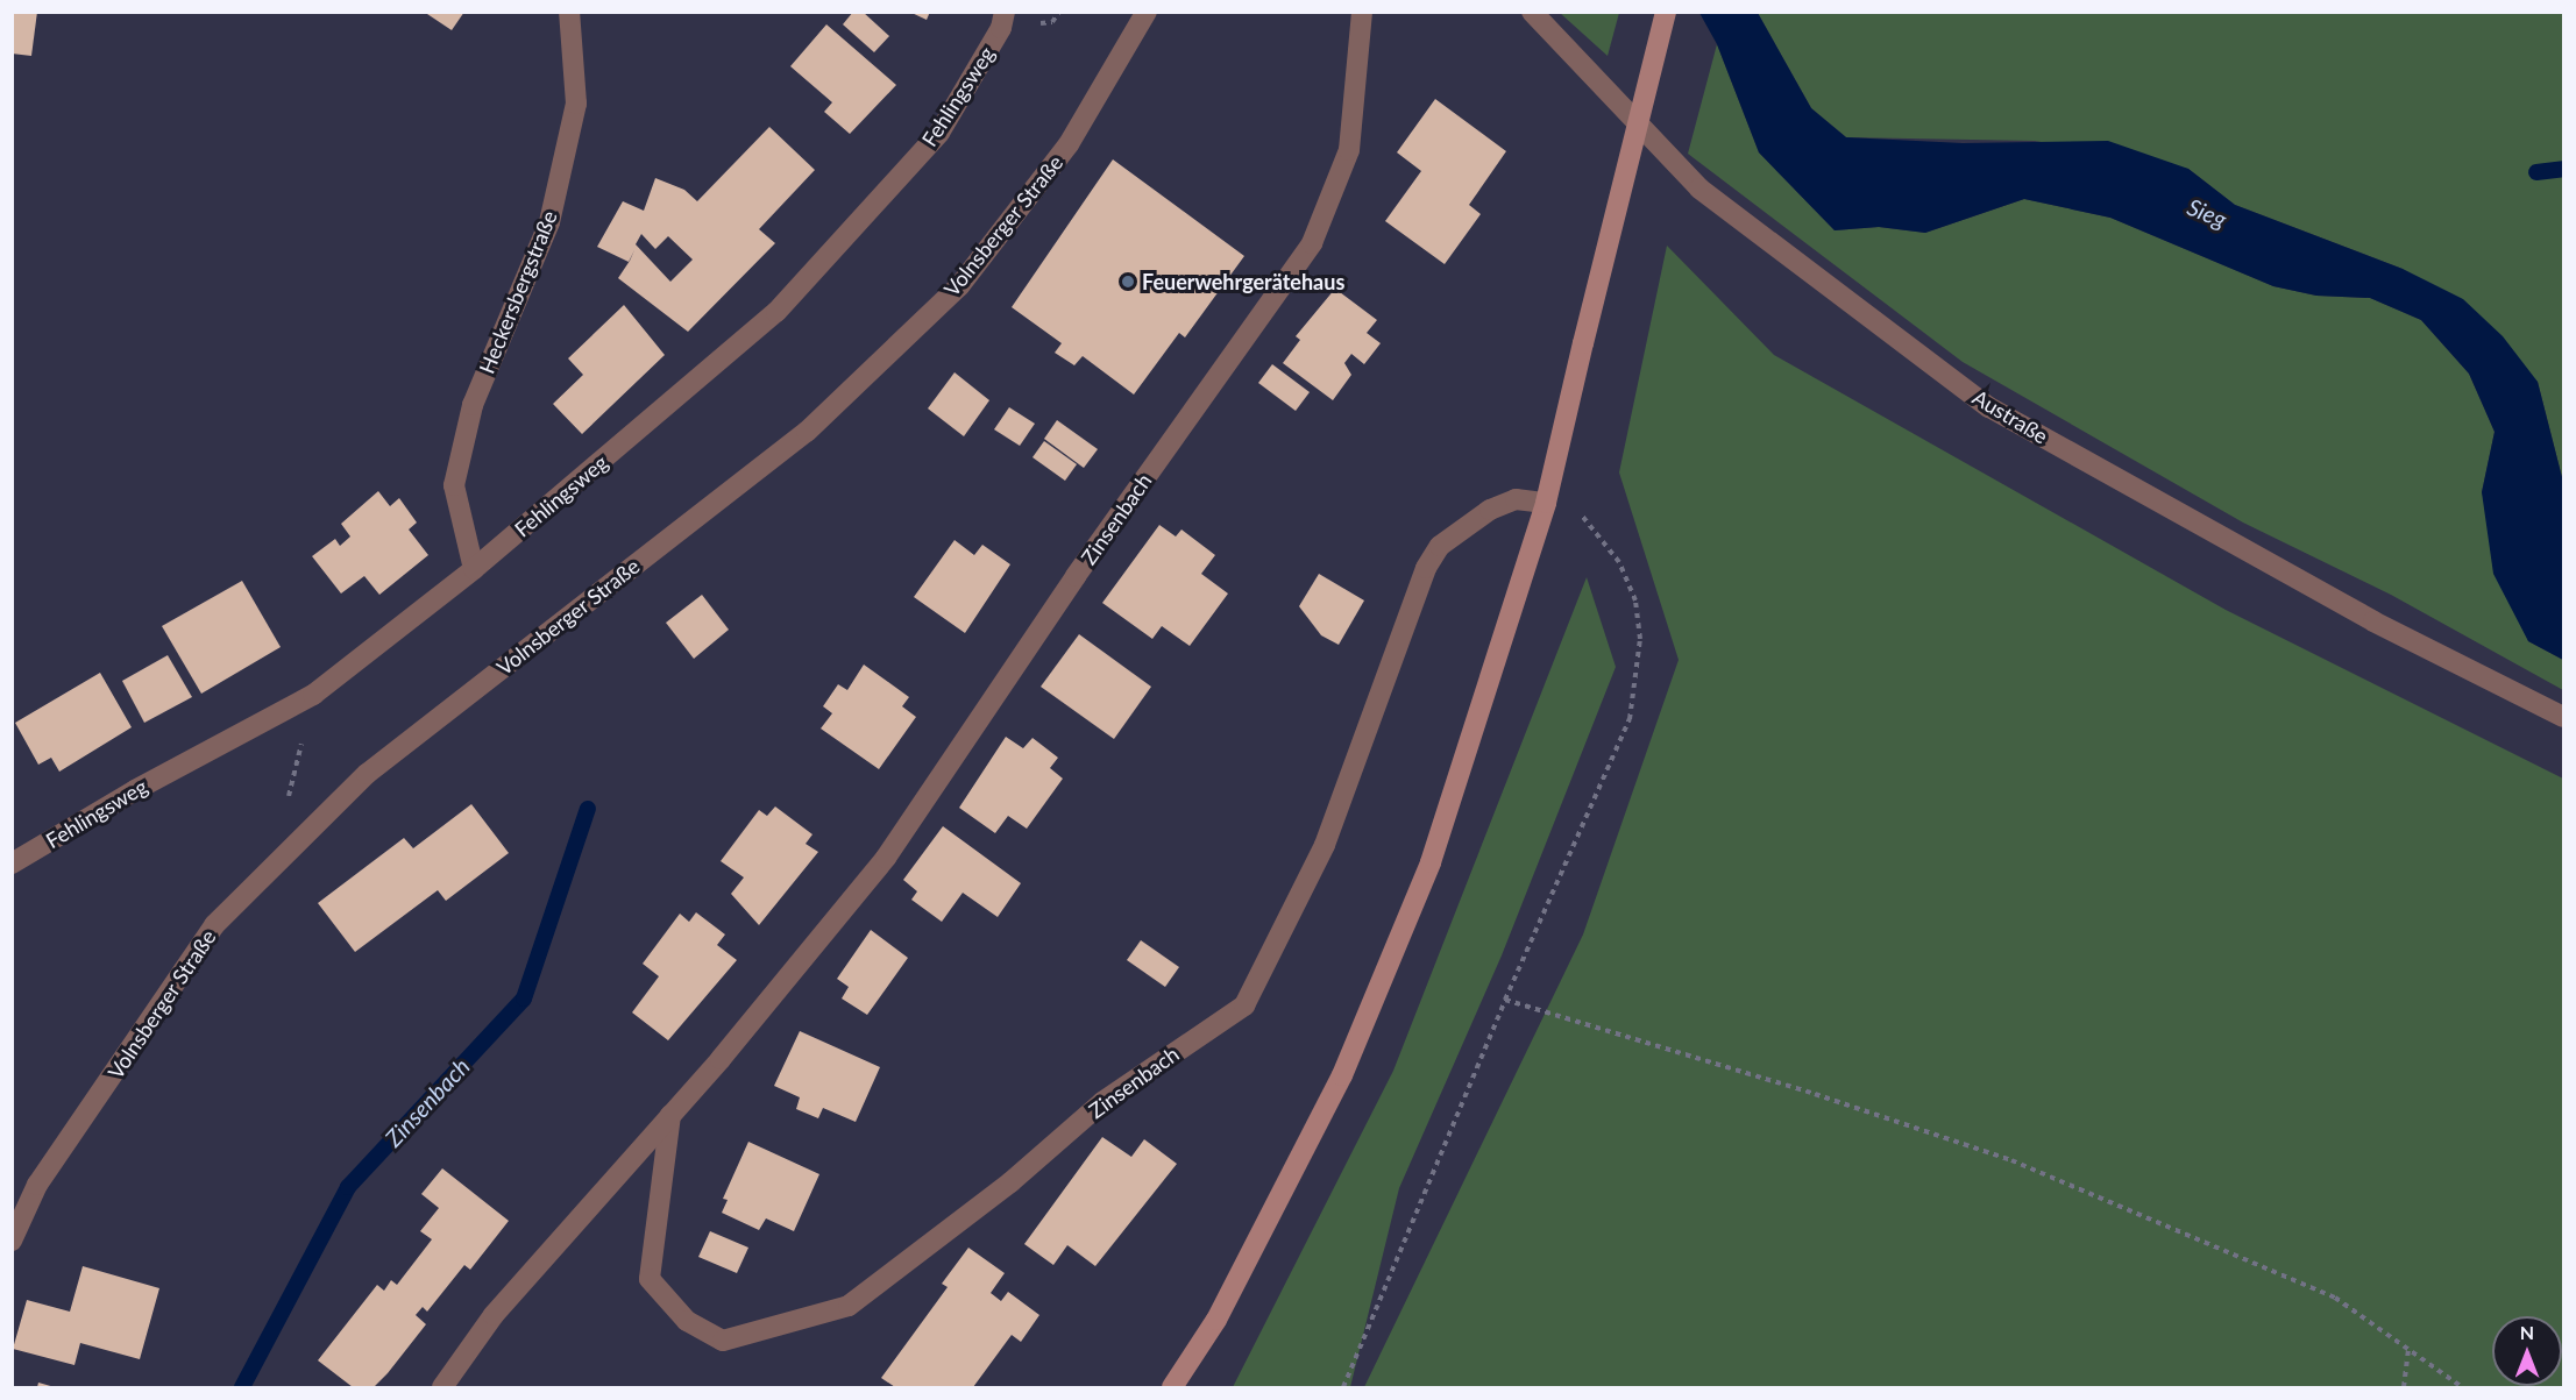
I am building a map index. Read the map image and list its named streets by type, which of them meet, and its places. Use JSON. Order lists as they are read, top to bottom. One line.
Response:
{"streets":{"street":["Fehlingsweg","Volnsberger Straße","Heckersbergstraße","Austraße","Zinsenbach"]},"crossings":[["Fehlingsweg","Heckersbergstraße"]],"water":["Sieg","Zinsenbach"],"places":["Feuerwehrgerätehaus"],"north":"top"}
